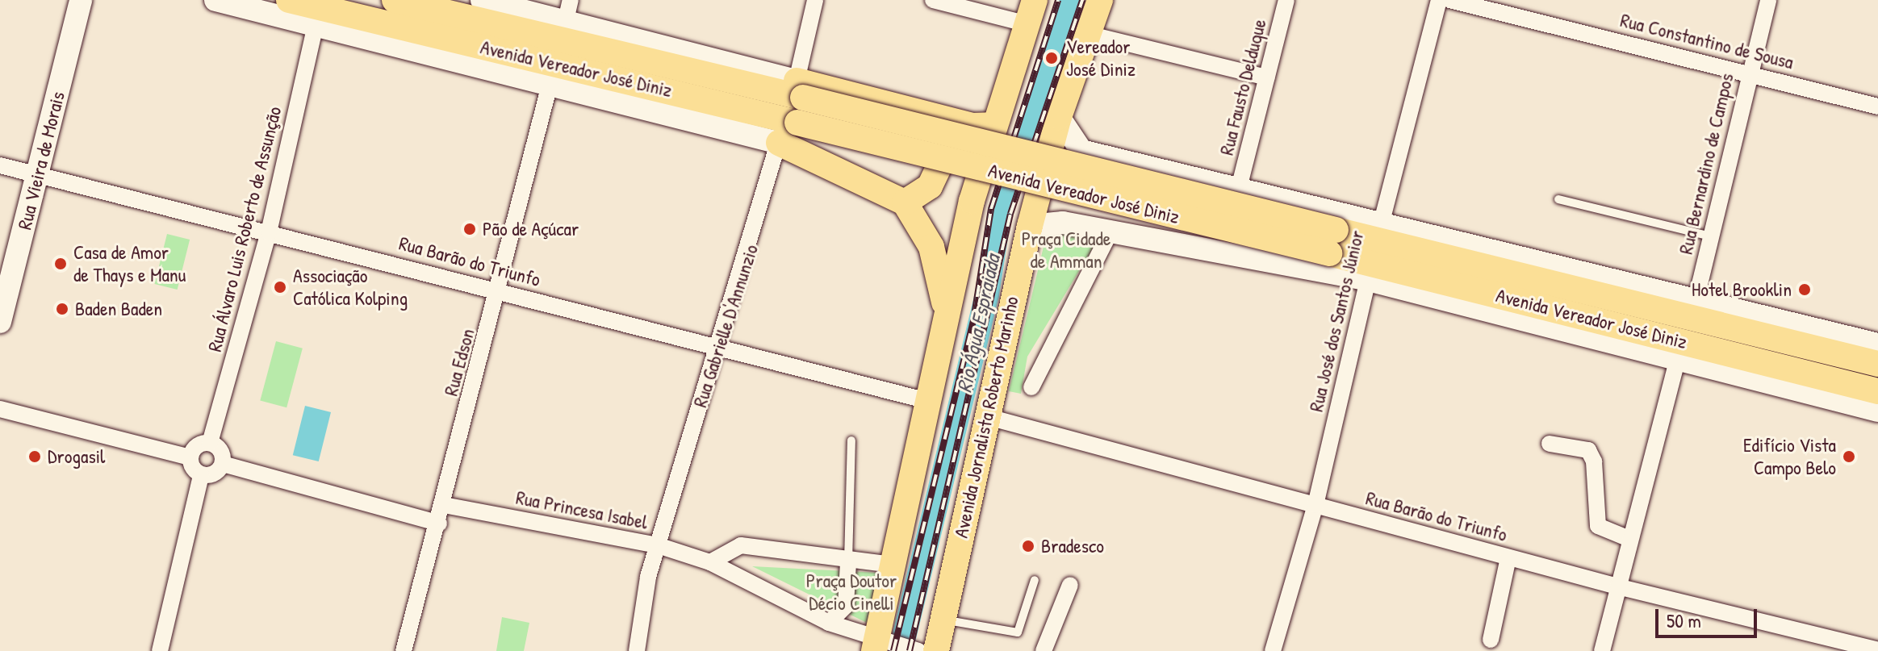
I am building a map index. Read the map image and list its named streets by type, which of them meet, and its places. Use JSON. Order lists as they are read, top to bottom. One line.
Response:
{"streets":{"main road":["Avenida Vereador José Diniz","Avenida Jornalista Roberto Marinho"],"street":["Rua Constantino de Sousa","Rua Fausto Delduque","Rua Vieira de Morais","Rua Bernardino de Campos","Rua Álvaro Luis Roberto de Assunção","Rua Barão do Triunfo","Rua José dos Santos Júnior","Rua Gabrielle D'Annunzio","Rua Edson","Rua Princesa Isabel"]},"crossings":[["Rua Constantino de Sousa","Rua Bernardino de Campos"],["Avenida Vereador José Diniz","Rua Fausto Delduque"],["Avenida Vereador José Diniz","Rua Bernardino de Campos"],["Avenida Vereador José Diniz","Rua Álvaro Luis Roberto de Assunção"],["Avenida Vereador José Diniz","Rua José dos Santos Júnior"],["Avenida Vereador José Diniz","Rua Gabrielle D'Annunzio"],["Avenida Vereador José Diniz","Rua Edson"],["Avenida Vereador José Diniz","Avenida Jornalista Roberto Marinho"],["Rua Vieira de Morais","Rua Barão do Triunfo"],["Rua Álvaro Luis Roberto de Assunção","Rua Barão do Triunfo"],["Rua Barão do Triunfo","Rua José dos Santos Júnior"],["Rua Barão do Triunfo","Rua Gabrielle D'Annunzio"],["Rua Barão do Triunfo","Rua Edson"],["Rua Barão do Triunfo","Avenida Jornalista Roberto Marinho"],["Rua Gabrielle D'Annunzio","Rua Princesa Isabel"],["Rua Edson","Rua Princesa Isabel"]],"water":["Rio Água Espraiada"],"parks":["Praça Cidade de Amman","Praça Doutor Décio Cinelli"],"places":["Vereador José Diniz","Pão de Açúcar","Casa de Amor de Thays e Manu","Associação Católica Kolping","Hotel Brooklin","Baden Baden","Drogasil","Edifício Vista Campo Belo","Bradesco"],"scale_bar":"50 m"}
